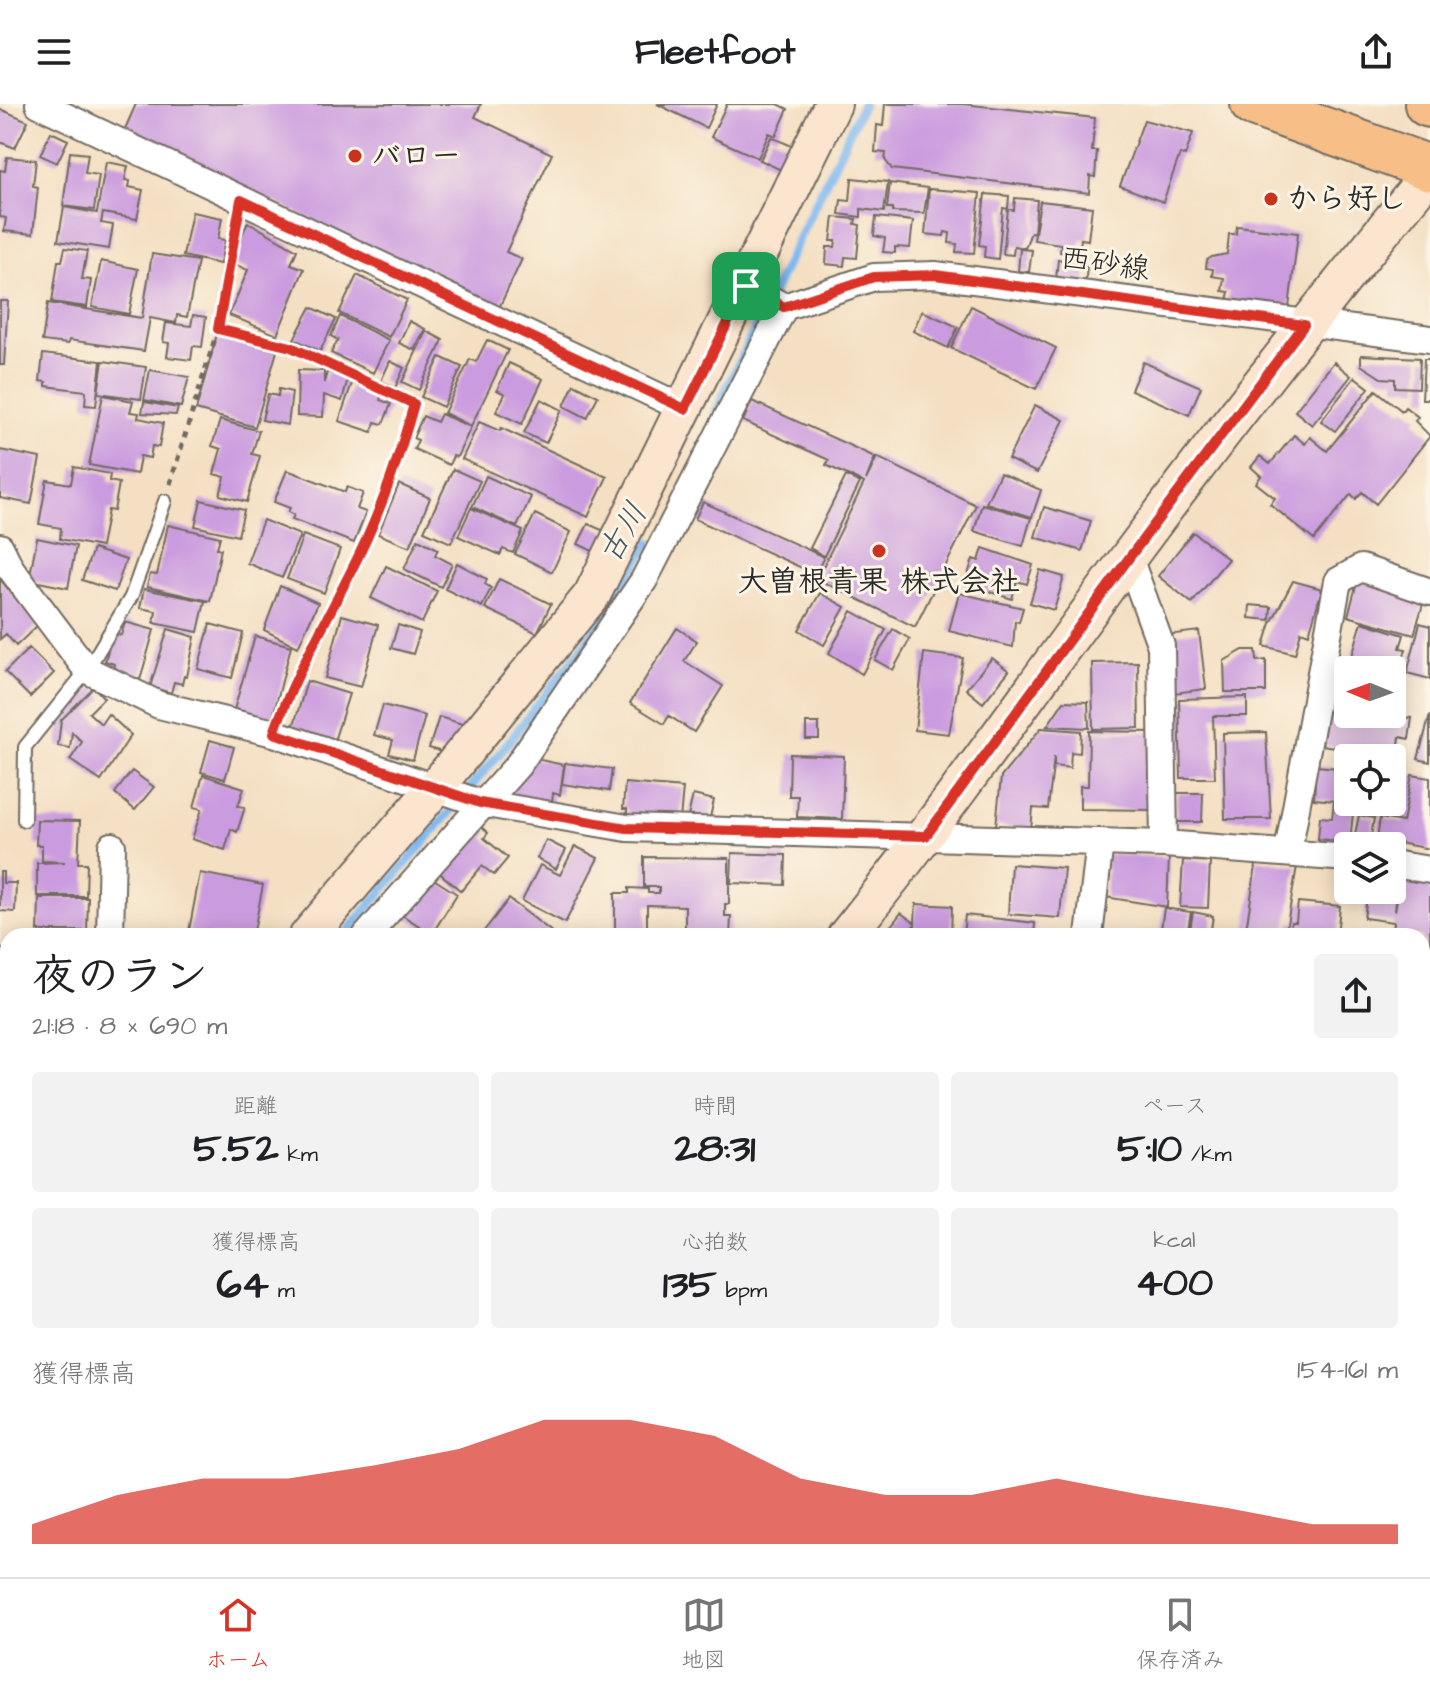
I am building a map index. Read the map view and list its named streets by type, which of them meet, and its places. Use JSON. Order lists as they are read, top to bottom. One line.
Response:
{"streets":{"street":["西砂線"]},"water":["古川"],"places":["バロー","から好し","大曽根青果 株式会社"],"north":"left","page":{"header":"Fleetfoot","heading":["夜のラン","21:18 · 8 × 690 m"],"stats":[["距離","5.52 km"],["時間","28:31"],["ペース","5:10 /km"],["獲得標高","64 m"],["心拍数","135 bpm"],["kcal","400"]],"chart":["獲得標高","154–161 m"],"tabs":["ホーム","地図","保存済み"]}}
